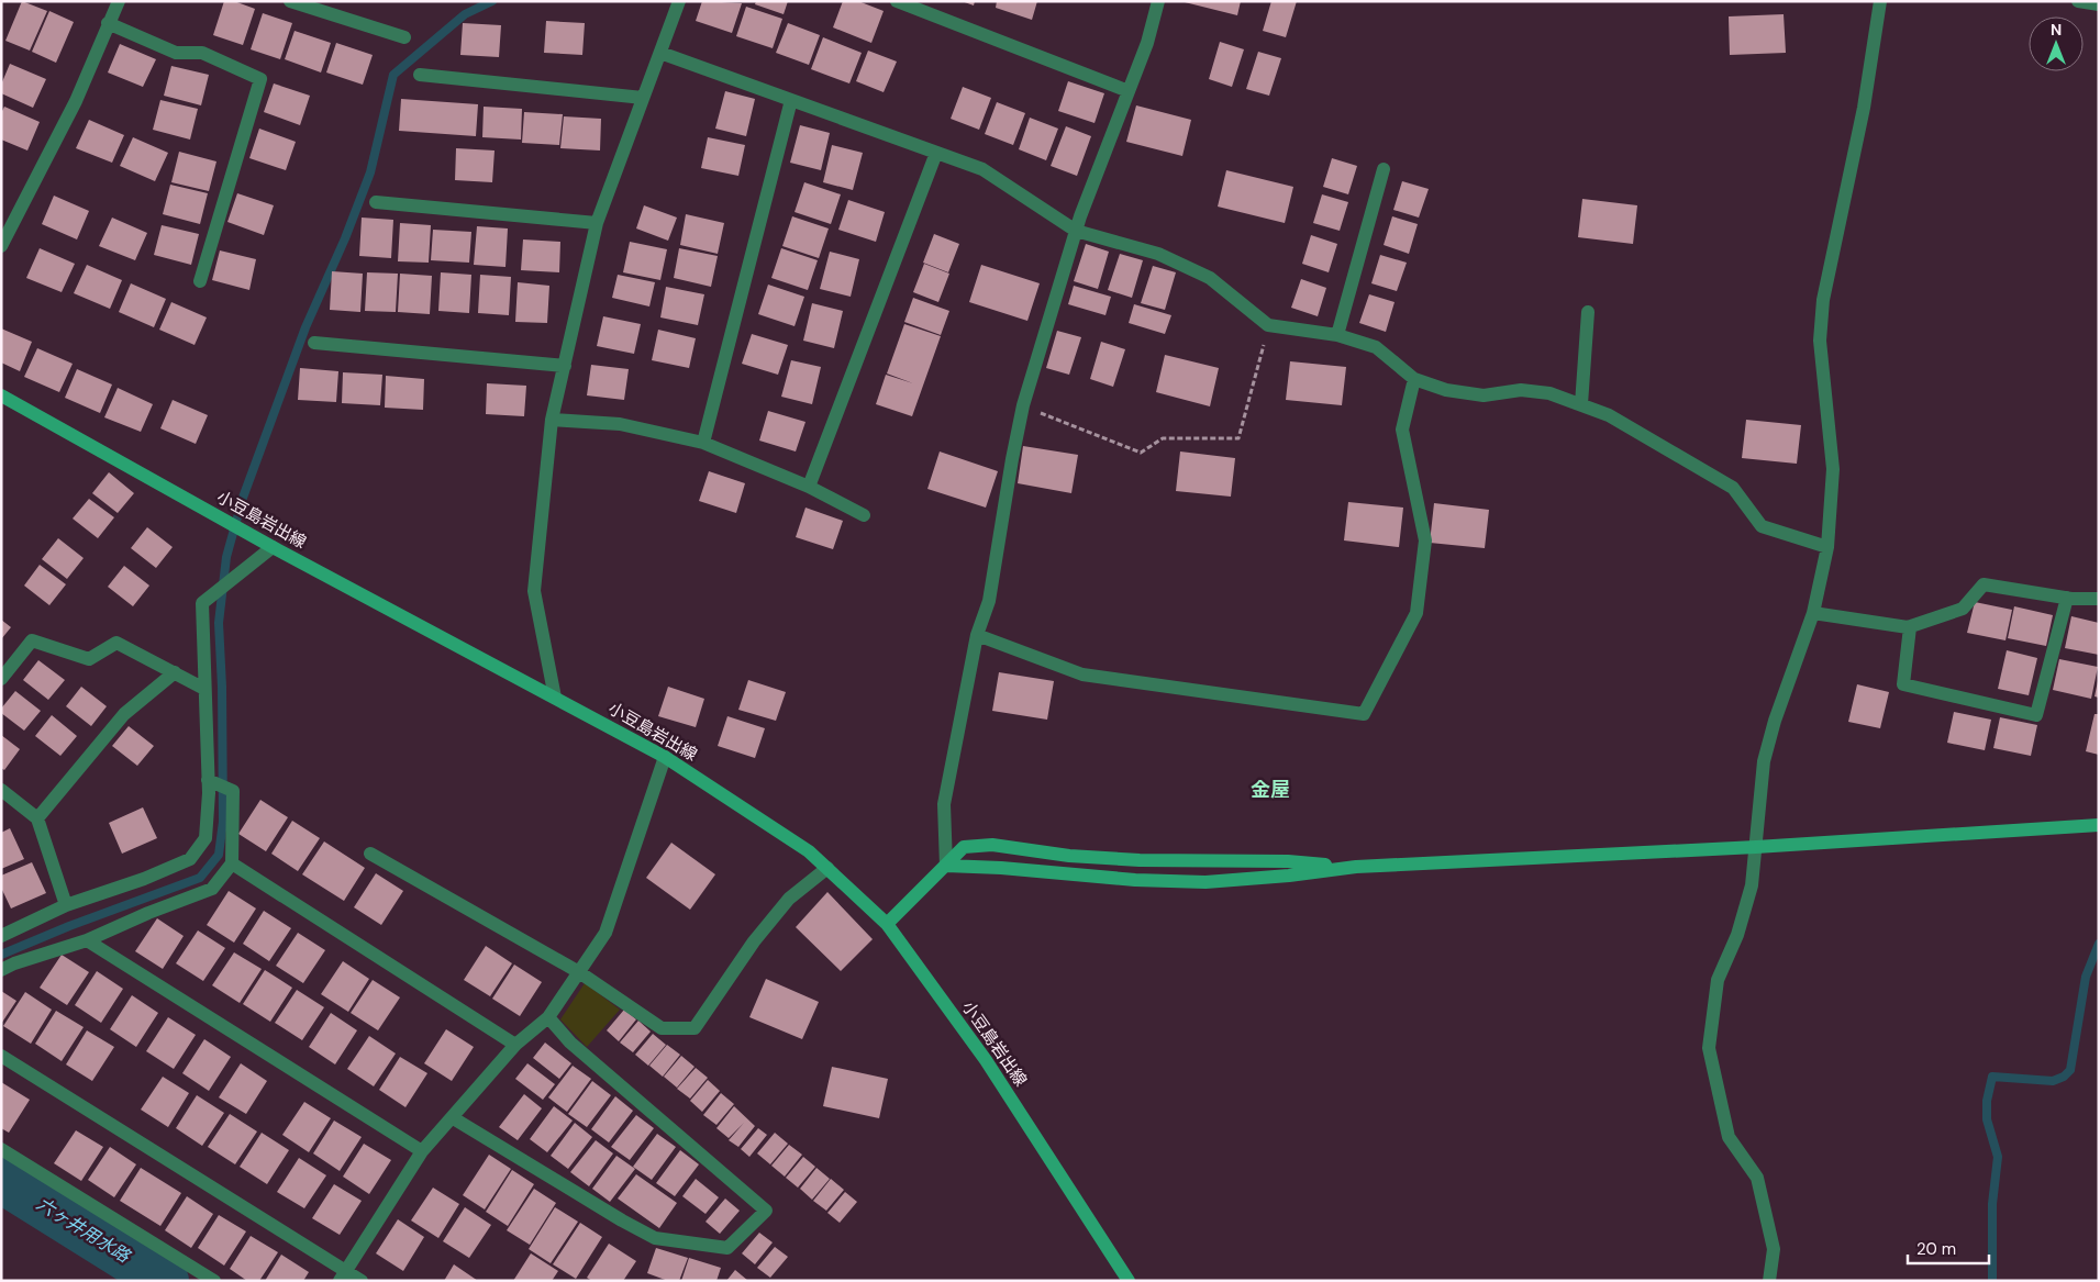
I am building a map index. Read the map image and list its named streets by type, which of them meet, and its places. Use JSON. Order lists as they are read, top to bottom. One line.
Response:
{"streets":{"street":["小豆島岩出線"]},"districts":["金屋"],"water":["六ヶ井用水路"],"scale_bar":"20 m","north":"top"}
